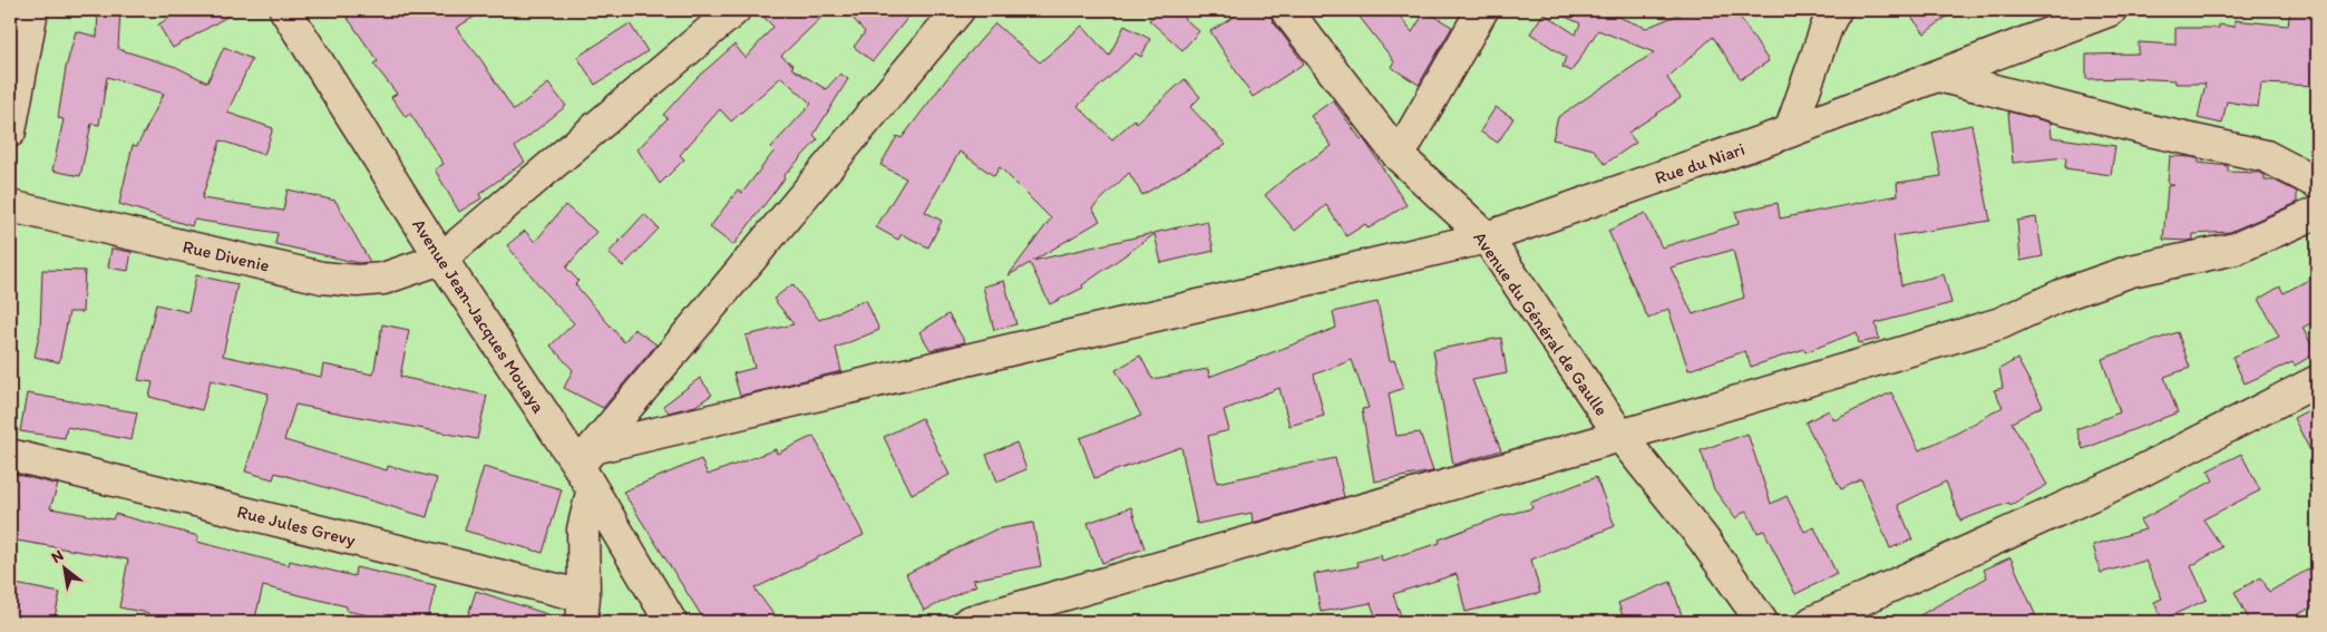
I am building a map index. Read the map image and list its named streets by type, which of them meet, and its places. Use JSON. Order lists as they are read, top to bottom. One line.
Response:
{"streets":{"street":["Rue du Niari","Rue Divenie","Avenue Jean-Jacques Mouaya","Avenue du Général de Gaulle","Rue Jules Grevy"]},"crossings":[["Rue du Niari","Avenue Jean-Jacques Mouaya"],["Rue du Niari","Avenue du Général de Gaulle"],["Rue Divenie","Avenue Jean-Jacques Mouaya"]],"north":"top left"}
